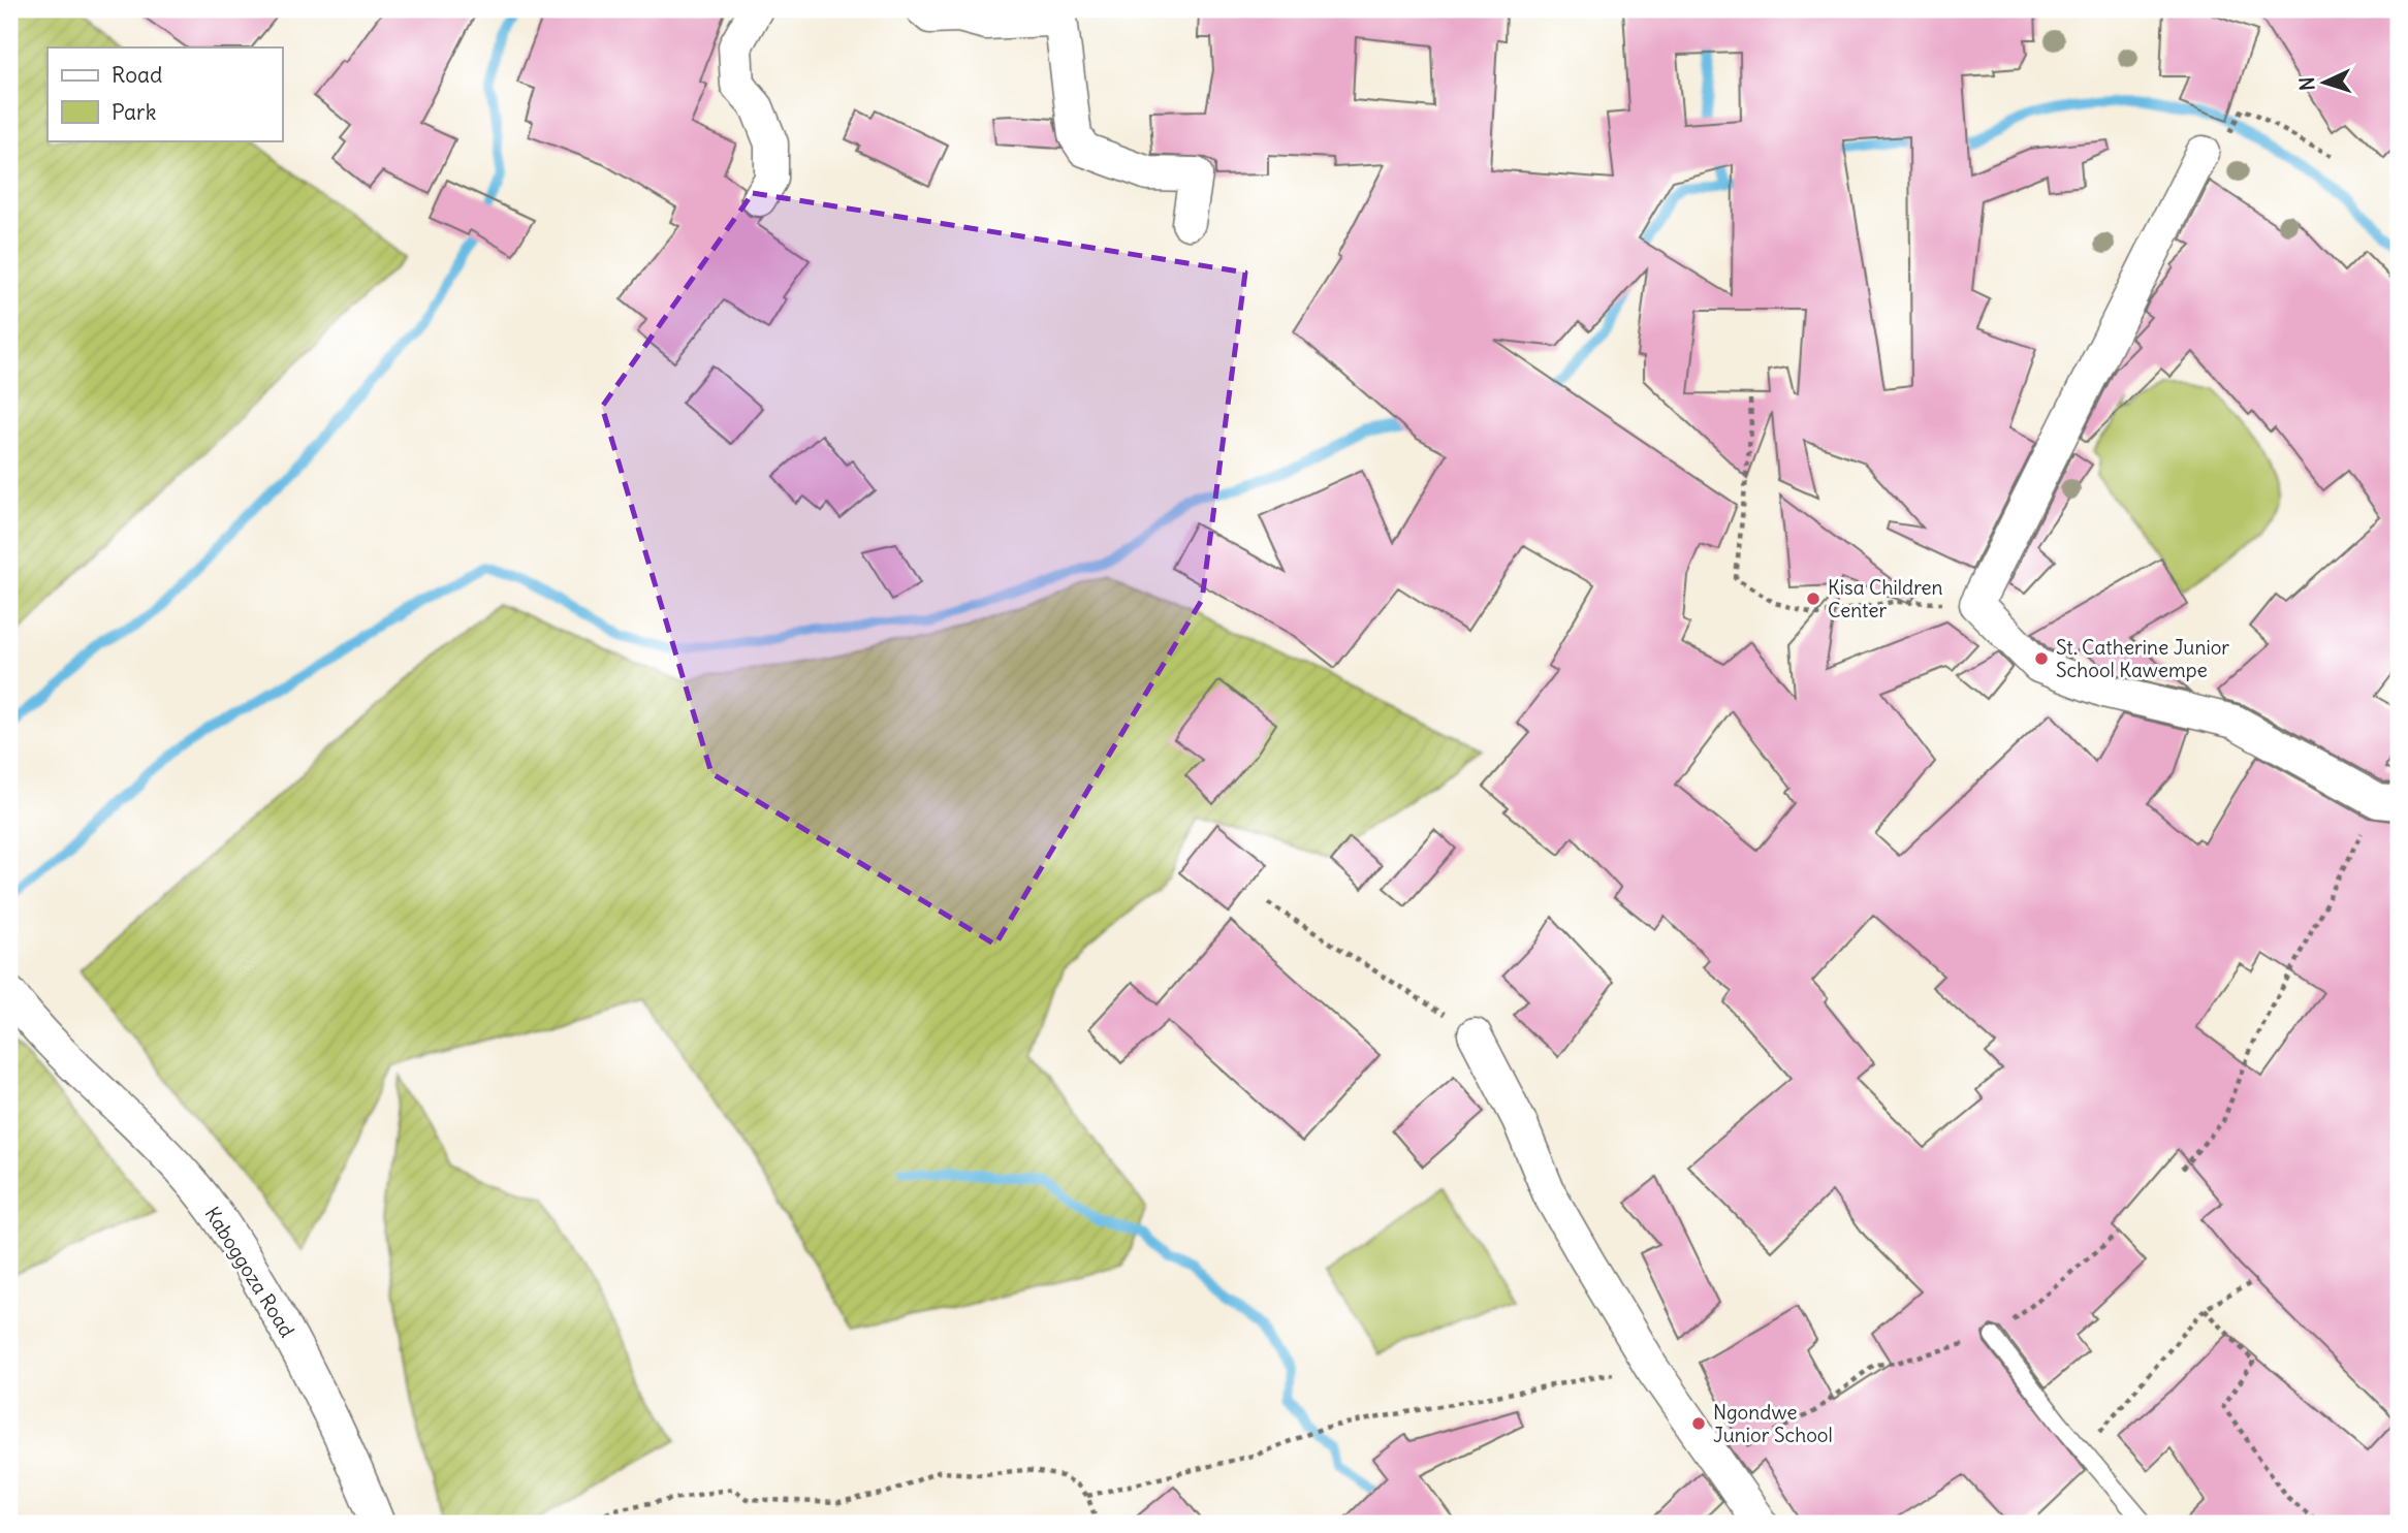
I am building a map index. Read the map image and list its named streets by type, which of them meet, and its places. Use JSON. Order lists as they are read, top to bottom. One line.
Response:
{"streets":{"street":["Kaboggoza Road"]},"places":["Kisa Children Center","St. Catherine Junior School Kawempe","Ngondwe Junior School"],"legend":["Road","Park"],"north":"left"}
